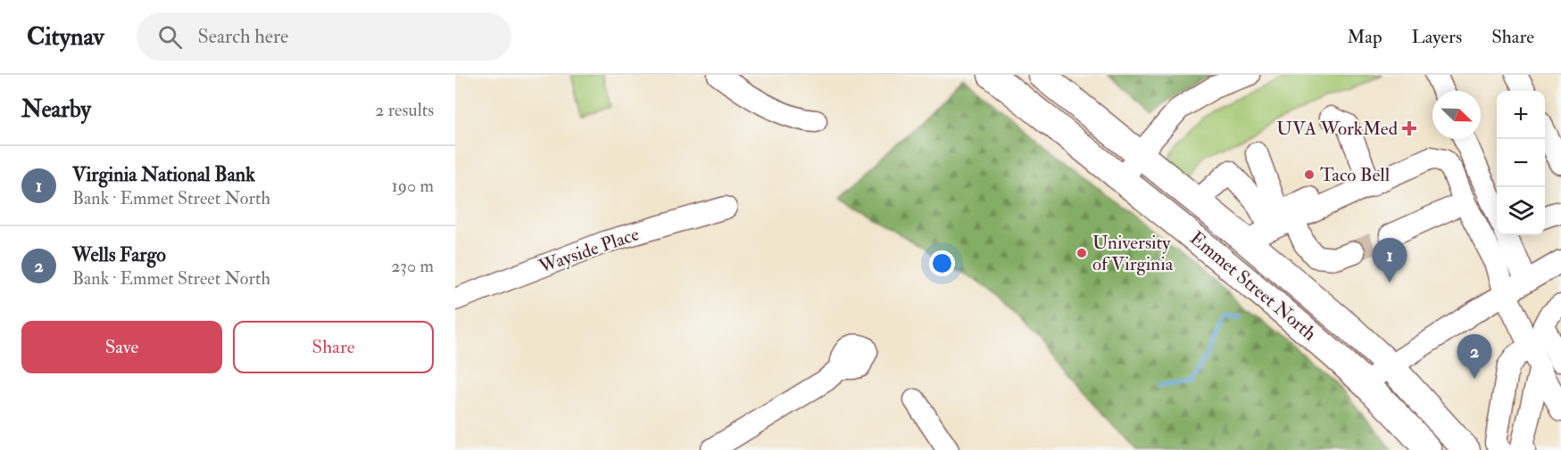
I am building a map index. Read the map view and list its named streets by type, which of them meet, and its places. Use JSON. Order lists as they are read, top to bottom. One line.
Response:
{"streets":{"main road":["Emmet Street North"],"street":["Wayside Place"]},"places":{"health":["UVA WorkMed"],"other":["Taco Bell","University of Virginia"]},"north":"bottom right","page":{"header":"Citynav","search":"Search here","nav":["Map","Layers","Share"],"heading":["Nearby","2 results"],"map_buttons":["+","−"],"list":[{"mark":"1","name":"Virginia National Bank","note":"Bank · Emmet Street North","value":"190 m"},{"mark":"2","name":"Wells Fargo","note":"Bank · Emmet Street North","value":"230 m"}],"pins":["1","2"],"buttons":["Save","Share"]}}
